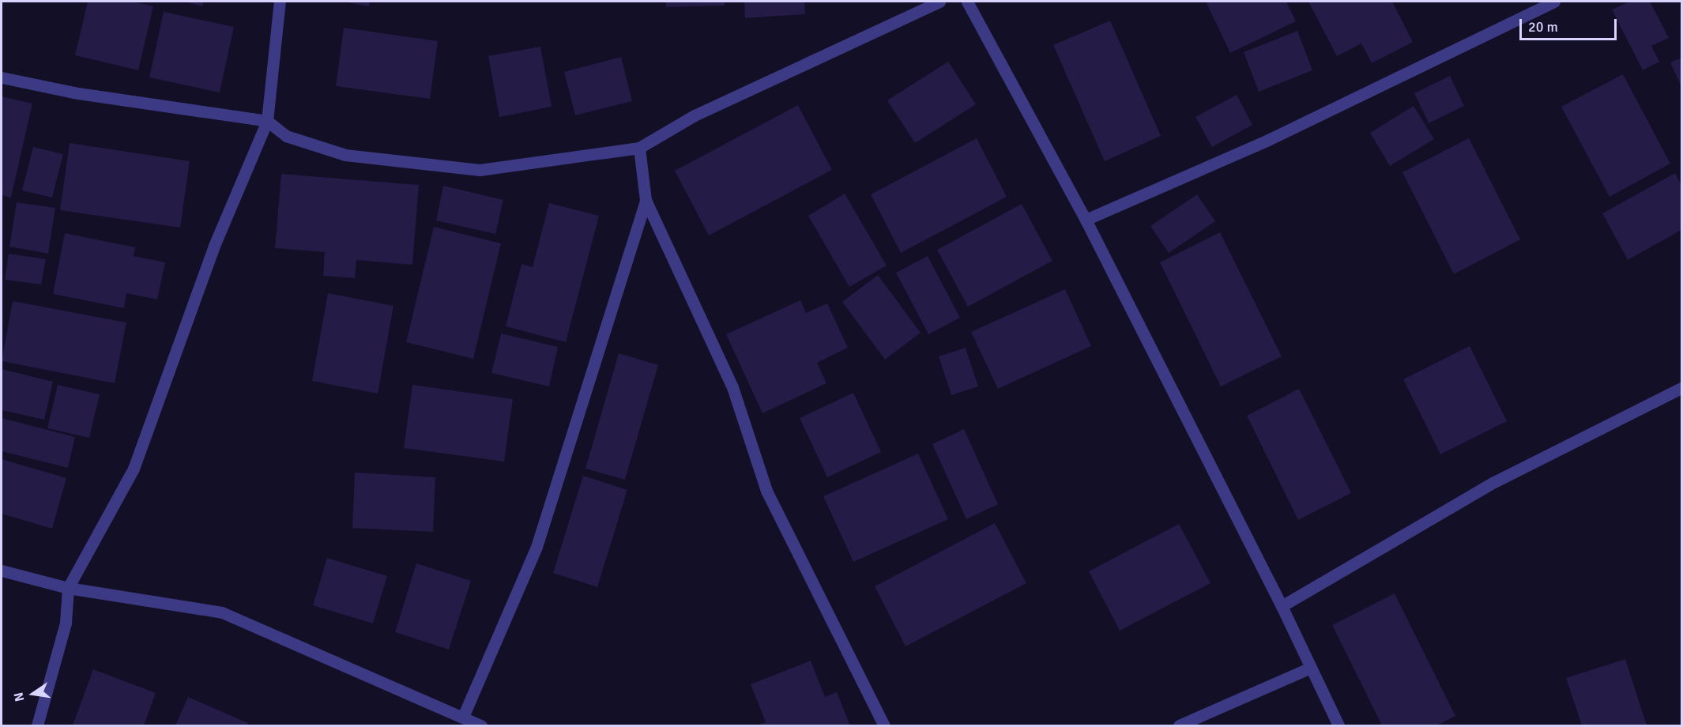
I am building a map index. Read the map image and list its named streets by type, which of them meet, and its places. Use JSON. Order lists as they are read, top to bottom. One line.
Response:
{"scale_bar":"20 m","north":"left"}
